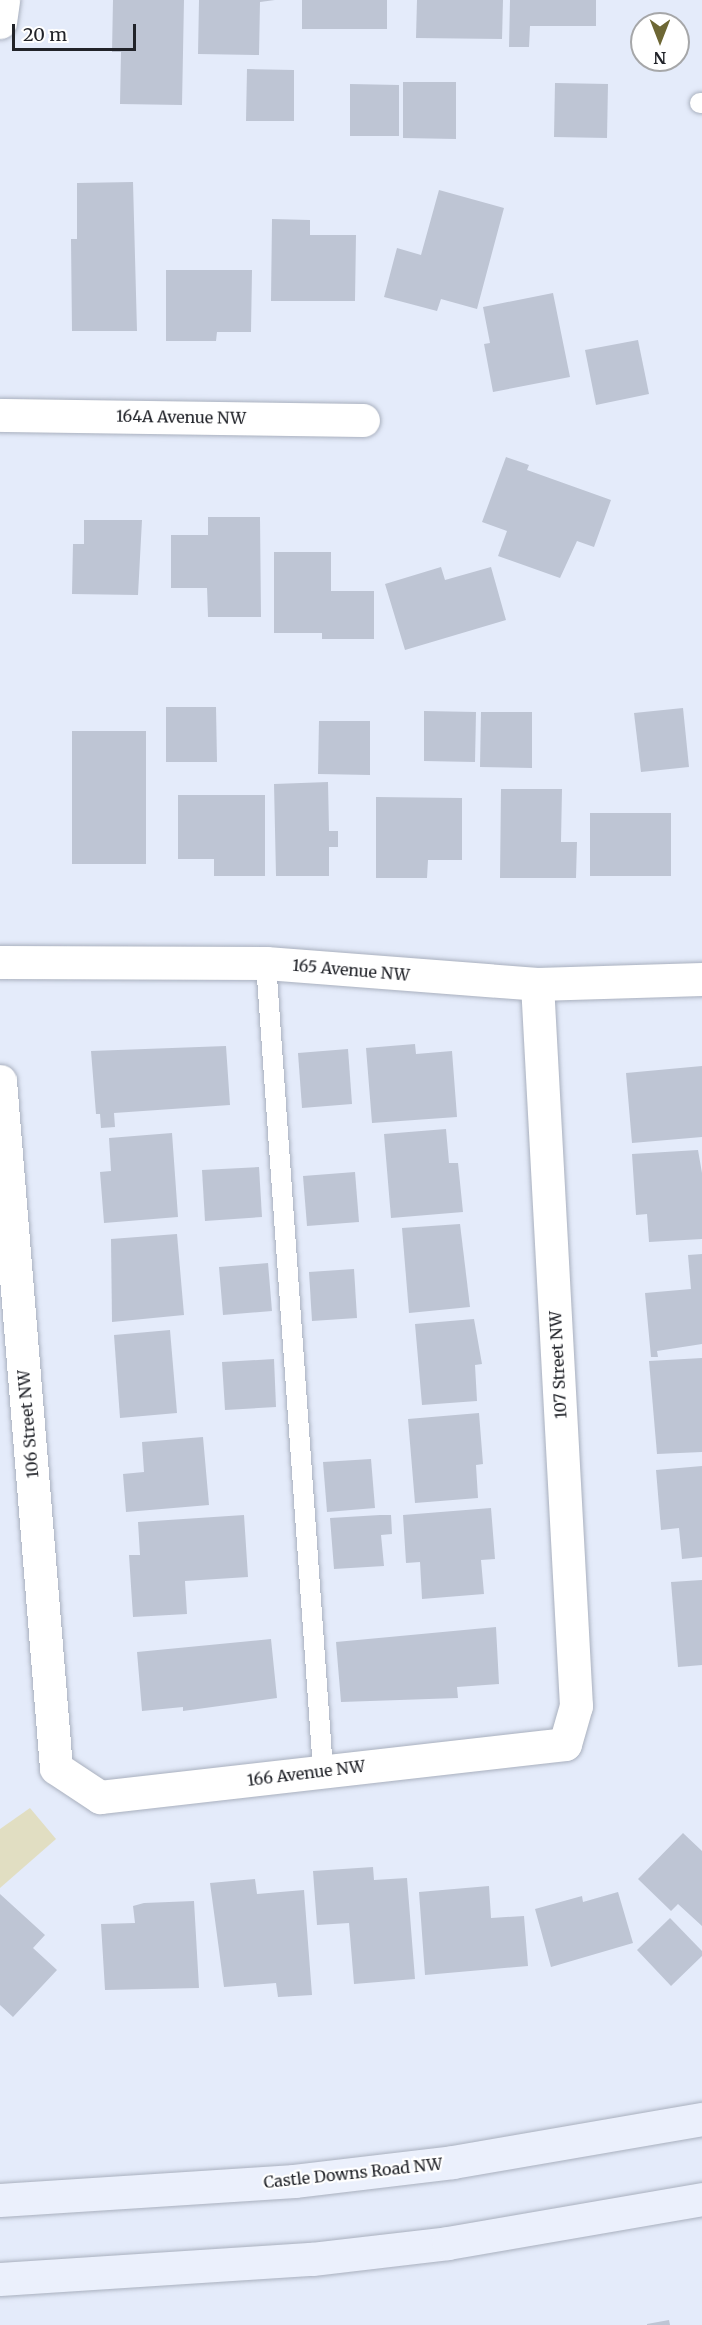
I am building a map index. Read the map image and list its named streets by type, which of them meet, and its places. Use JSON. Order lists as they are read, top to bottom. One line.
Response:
{"streets":{"main road":["Castle Downs Road NW"],"street":["164A Avenue NW","165 Avenue NW","107 Street NW","106 Street NW","166 Avenue NW"]},"crossings":[["165 Avenue NW","107 Street NW"],["107 Street NW","166 Avenue NW"],["106 Street NW","166 Avenue NW"]],"scale_bar":"20 m","north":"bottom"}
